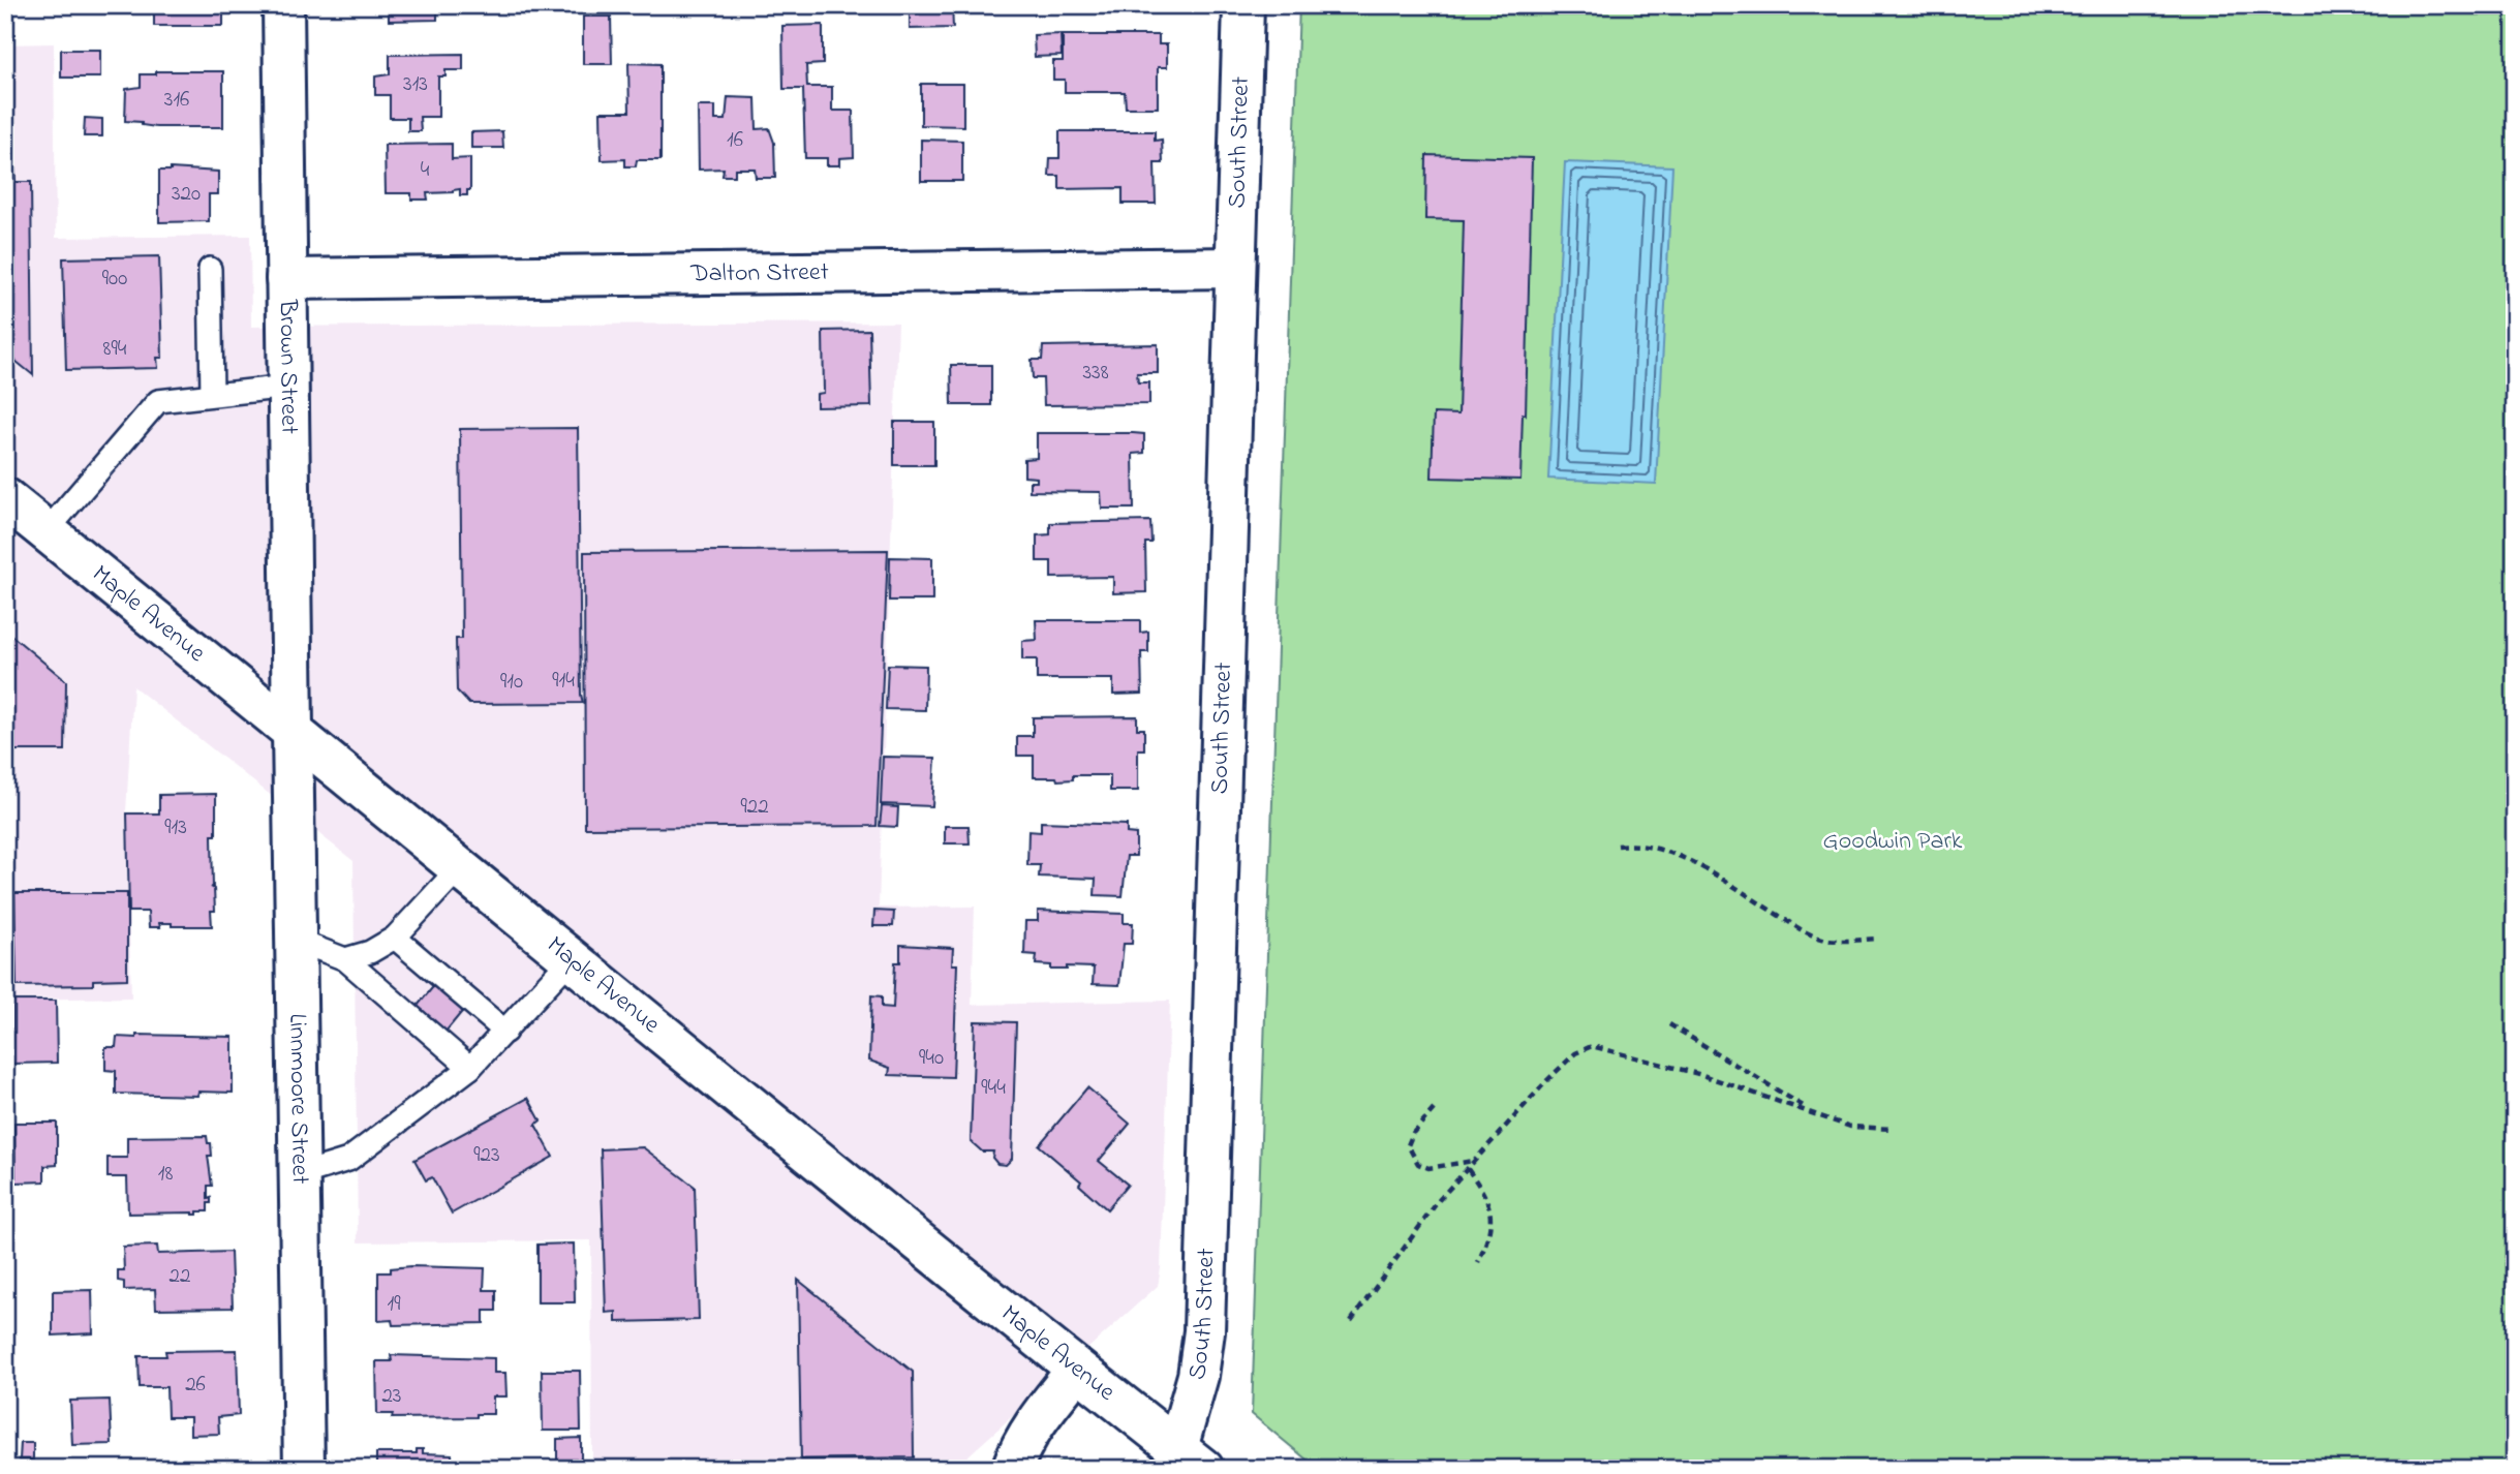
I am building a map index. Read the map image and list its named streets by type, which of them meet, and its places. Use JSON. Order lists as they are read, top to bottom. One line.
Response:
{"streets":{"street":["South Street","Dalton Street","Brown Street","Maple Avenue","Linnmoore Street"]},"crossings":[["South Street","Dalton Street"],["South Street","Maple Avenue"],["Dalton Street","Brown Street"],["Brown Street","Maple Avenue"],["Brown Street","Linnmoore Street"],["Maple Avenue","Linnmoore Street"]],"parks":["Goodwin Park"],"house_numbers":["313","316","16","4","320","900","894","338","914","910","922","913","940","944","923","18","22","19","26","23"]}
